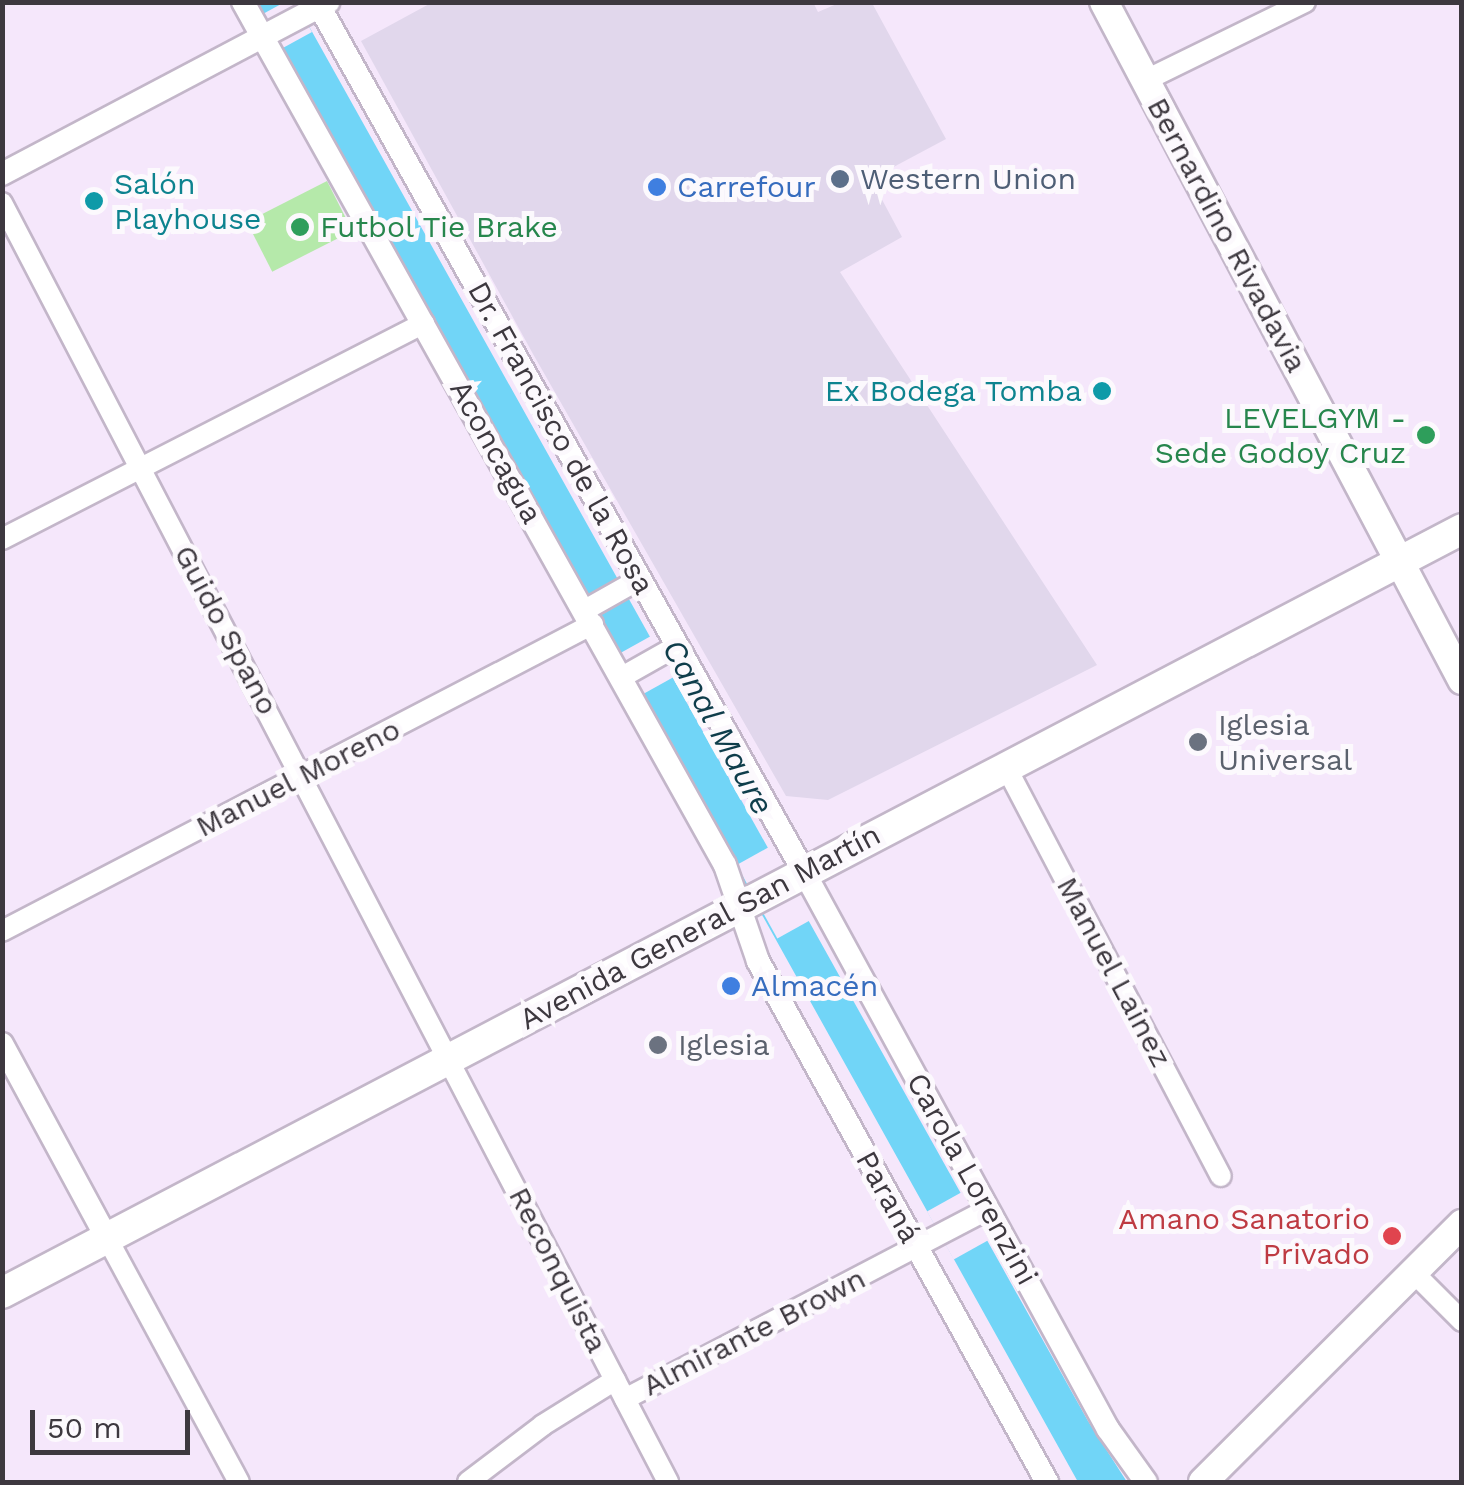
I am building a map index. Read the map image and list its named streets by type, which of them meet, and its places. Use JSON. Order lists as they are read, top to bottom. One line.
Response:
{"streets":{"main road":["Bernardino Rivadavia","Avenida General San Martín"],"street":["Dr. Francisco de la Rosa","Aconcagua","Guido Spano","Manuel Moreno","Manuel Lainez","Carola Lorenzini","Paraná","Reconquista","Almirante Brown"]},"crossings":[["Bernardino Rivadavia","Avenida General San Martín"],["Dr. Francisco de la Rosa","Manuel Moreno"],["Dr. Francisco de la Rosa","Avenida General San Martín"],["Dr. Francisco de la Rosa","Carola Lorenzini"],["Aconcagua","Manuel Moreno"],["Aconcagua","Avenida General San Martín"],["Aconcagua","Paraná"],["Guido Spano","Manuel Moreno"],["Guido Spano","Avenida General San Martín"],["Guido Spano","Reconquista"],["Avenida General San Martín","Manuel Lainez"],["Avenida General San Martín","Carola Lorenzini"],["Avenida General San Martín","Paraná"],["Avenida General San Martín","Reconquista"],["Carola Lorenzini","Almirante Brown"],["Paraná","Almirante Brown"],["Reconquista","Almirante Brown"]],"water":["Canal Maure"],"places":["Western Union","Carrefour","Salón Playhouse","Futbol Tie Brake","Ex Bodega Tomba","LEVELGYM - Sede Godoy Cruz","Iglesia Universal","Almacén","Iglesia","Amano Sanatorio Privado"],"scale_bar":"50 m"}
